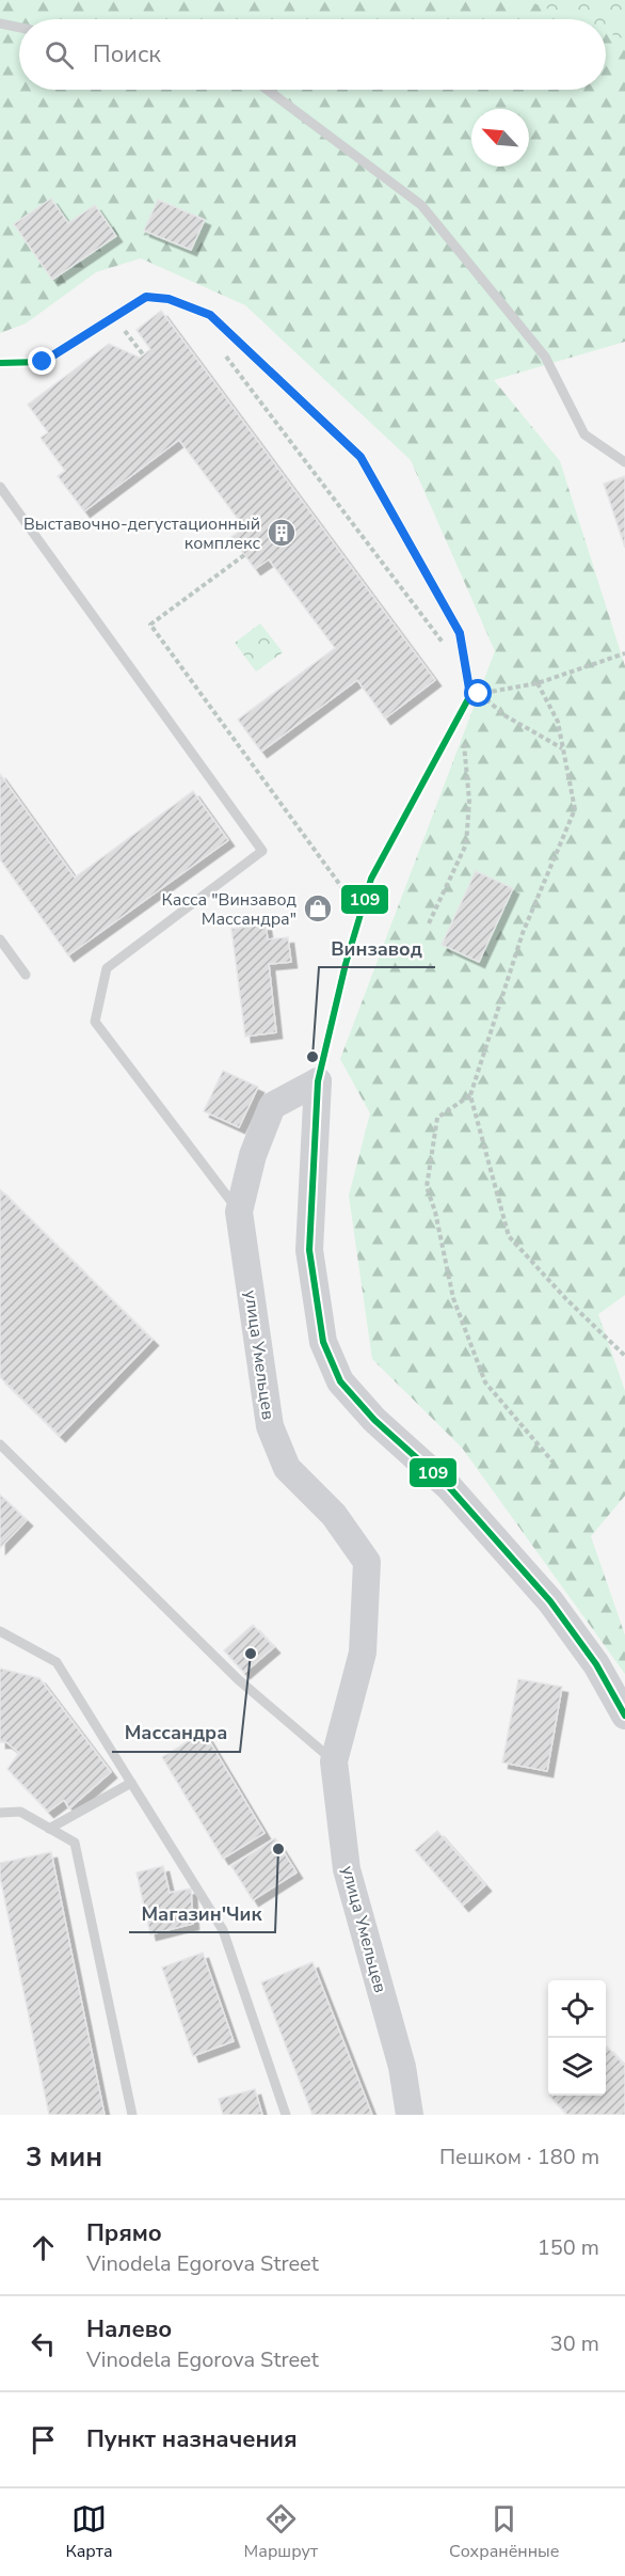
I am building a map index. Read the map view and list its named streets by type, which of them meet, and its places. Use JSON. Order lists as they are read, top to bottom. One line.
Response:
{"streets":{"main road":["улица Умельцев"]},"places":{"building":["Выставочно-дегустационный комплекс"],"shop":["Касса \"Винзавод Массандра\""],"other":["Винзавод","Массандра","Магазин'Чик"]},"lines":["transit line 109"],"north":"top left","page":{"search":"Поиск","heading":["3 мин","Пешком · 180 m"],"list":[["Прямо","Vinodela Egorova Street","150 m"],["Налево","Vinodela Egorova Street","30 m"],"Пункт назначения"],"nav":["Карта","Маршрут","Сохранённые"]}}
